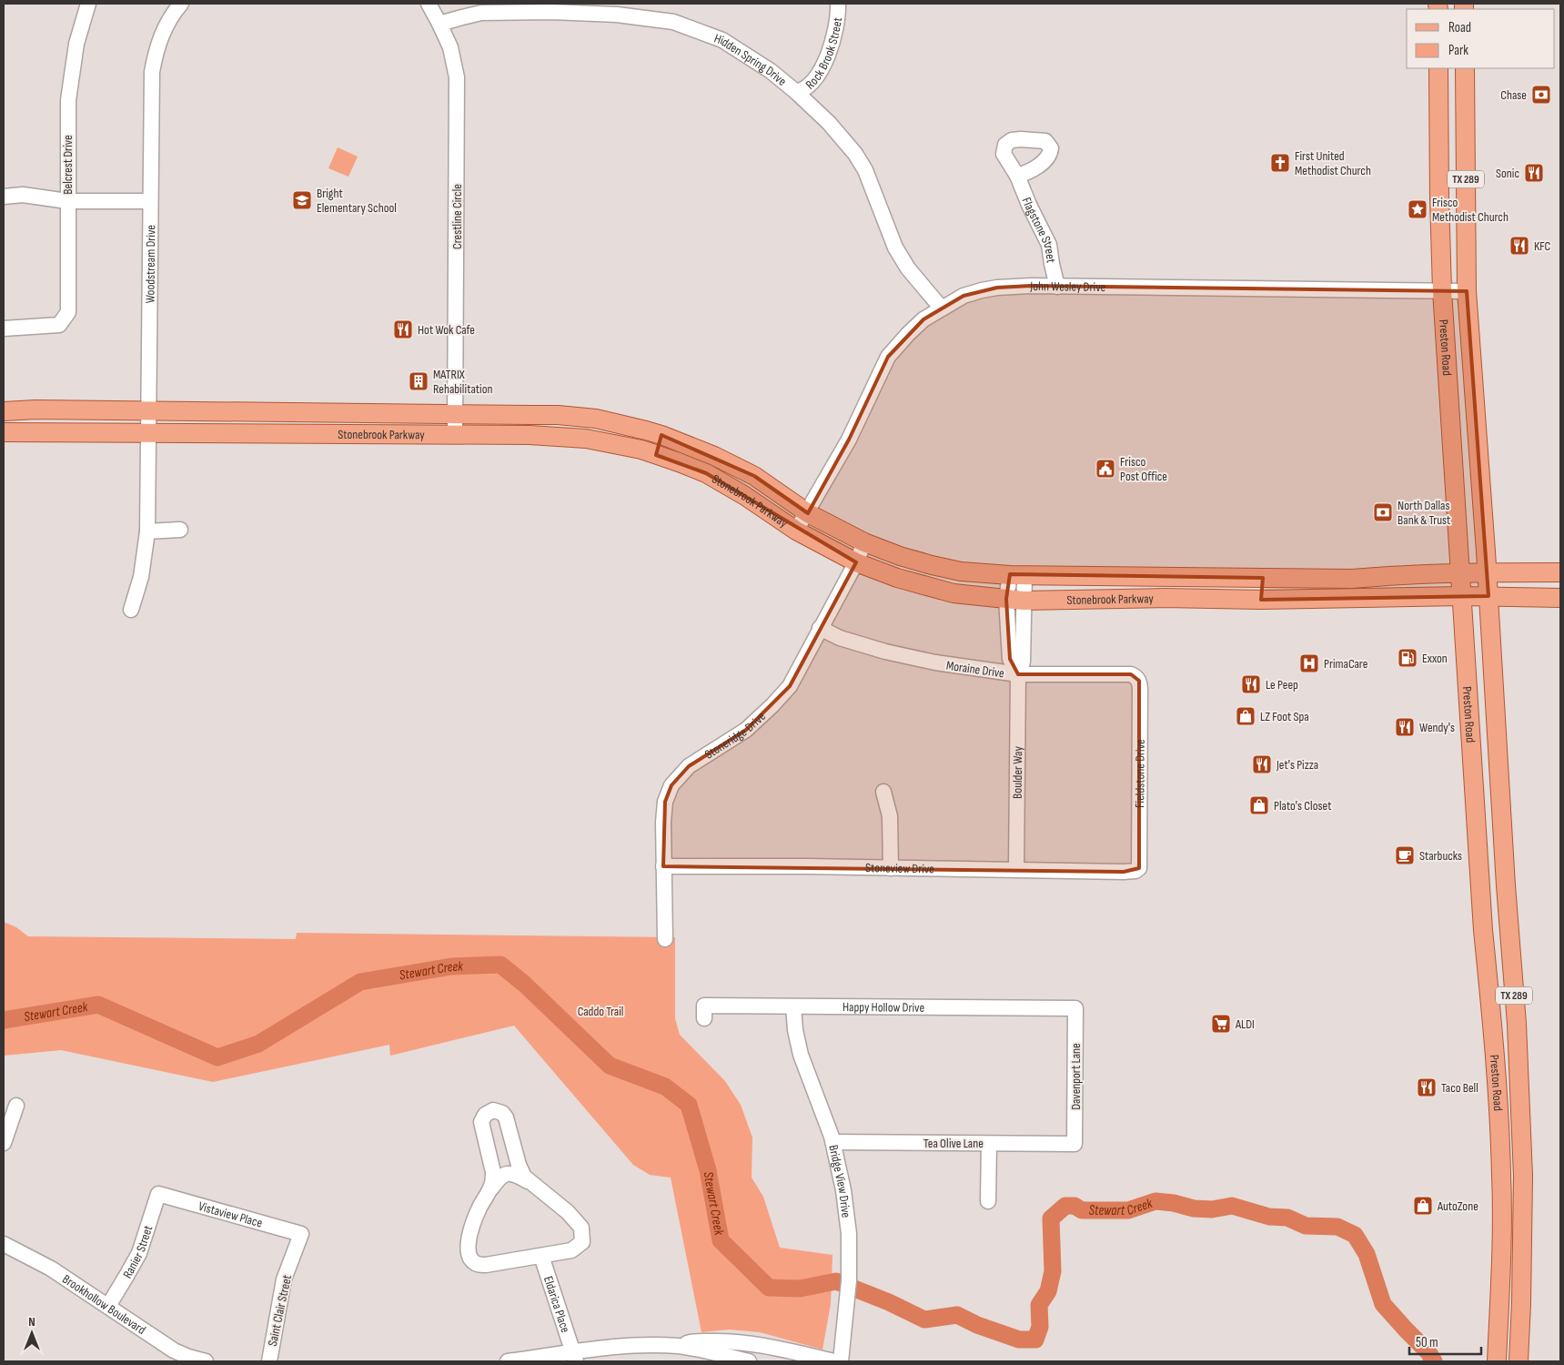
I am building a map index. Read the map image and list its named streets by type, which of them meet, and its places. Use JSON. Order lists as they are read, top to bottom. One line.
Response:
{"streets":{"main road":["TX 289","Preston Road","Stonebrook Parkway"],"street":["Rock Brook Street","Hidden Spring Drive","Belcrest Drive","Crestline Circle","Flagstone Street","Woodstream Drive","John Wesley Drive","Moraine Drive","Stoneridge Drive","Boulder Way","Fieldstone Drive","Stoneview Drive","Happy Hollow Drive","Davenport Lane","Tea Olive Lane","Bridge View Drive","Vistaview Place","Ranier Street","Brookhollow Boulevard","Eldarica Place","Saint Clair Street"]},"crossings":[["Rock Brook Street","Hidden Spring Drive"],["Hidden Spring Drive","Crestline Circle"],["Hidden Spring Drive","John Wesley Drive"],["Crestline Circle","Stonebrook Parkway"],["Flagstone Street","John Wesley Drive"],["Woodstream Drive","Stonebrook Parkway"],["John Wesley Drive","Preston Road"],["John Wesley Drive","Stonebrook Parkway"],["Preston Road","Stonebrook Parkway"],["Stonebrook Parkway","Stoneridge Drive"],["Stonebrook Parkway","Boulder Way"],["Moraine Drive","Stoneridge Drive"],["Moraine Drive","Boulder Way"],["Moraine Drive","Fieldstone Drive"],["Stoneridge Drive","Stoneview Drive"],["Boulder Way","Stoneview Drive"],["Fieldstone Drive","Stoneview Drive"],["Happy Hollow Drive","Davenport Lane"],["Happy Hollow Drive","Bridge View Drive"],["Davenport Lane","Tea Olive Lane"],["Tea Olive Lane","Bridge View Drive"],["Vistaview Place","Ranier Street"],["Vistaview Place","Saint Clair Street"],["Ranier Street","Brookhollow Boulevard"]],"water":["Stewart Creek"],"parks":["Caddo Trail"],"places":{"bank":["Chase","North Dallas Bank & Trust"],"church":["First United Methodist Church"],"restaurant":["Sonic","KFC","Hot Wok Cafe","Le Peep","Wendy's","Jet's Pizza","Taco Bell"],"school or university":["Bright Elementary School"],"place":["Frisco Methodist Church"],"building":["MATRIX Rehabilitation"],"public building":["Frisco Post Office"],"fuel station":["Exxon"],"hospital":["PrimaCare"],"shop":["LZ Foot Spa","Plato's Closet","AutoZone"],"cafe":["Starbucks"],"supermarket":["ALDI"]},"legend":["Road","Park"],"scale_bar":"50 m","north":"top"}
